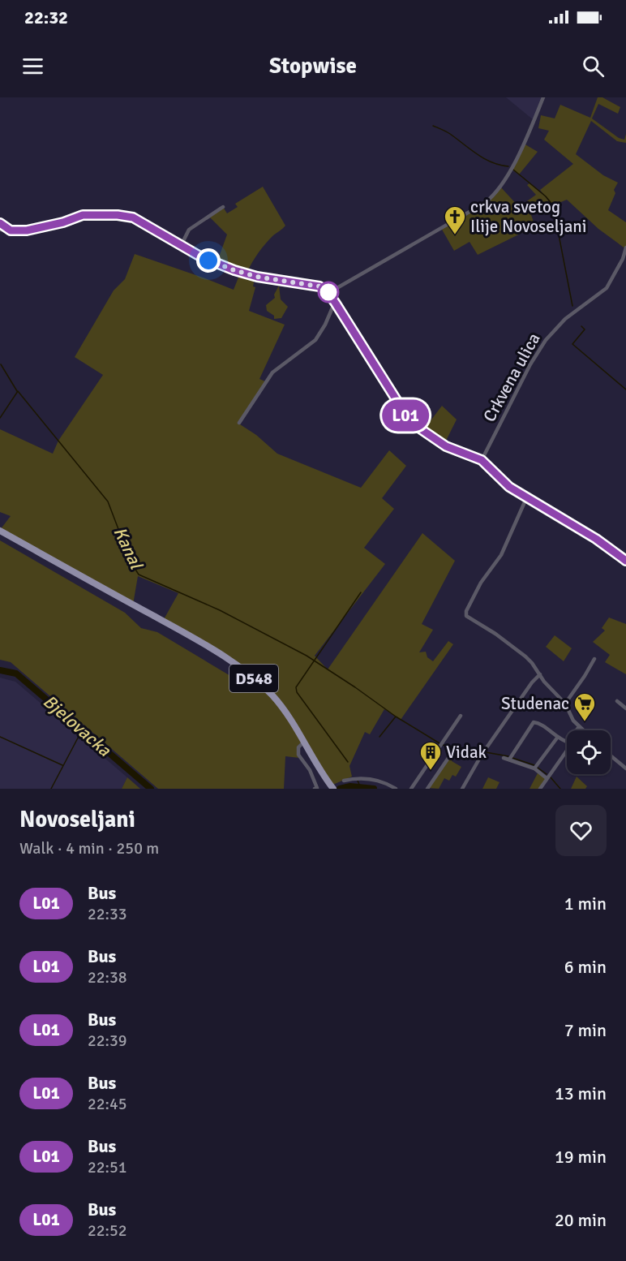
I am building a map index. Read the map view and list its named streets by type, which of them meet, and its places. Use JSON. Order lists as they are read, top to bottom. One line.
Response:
{"streets":{"main road":["D548"],"street":["Crkvena ulica"]},"water":["Kanal","Bjelovacka"],"places":{"church":["crkva svetog Ilije Novoseljani"],"supermarket":["Studenac"],"building":["Vidak"]},"lines":["bus line L01"],"page":{"status":"22:32","header":"Stopwise","on_map":"L01","heading":["Novoseljani","Walk · 4 min · 250 m"],"list":[{"mark":"L01","name":"Bus","note":"22:33","value":"1 min"},{"mark":"L01","name":"Bus","note":"22:38","value":"6 min"},{"mark":"L01","name":"Bus","note":"22:39","value":"7 min"},{"mark":"L01","name":"Bus","note":"22:45","value":"13 min"},{"mark":"L01","name":"Bus","note":"22:51","value":"19 min"},{"mark":"L01","name":"Bus","note":"22:52","value":"20 min"}]}}
